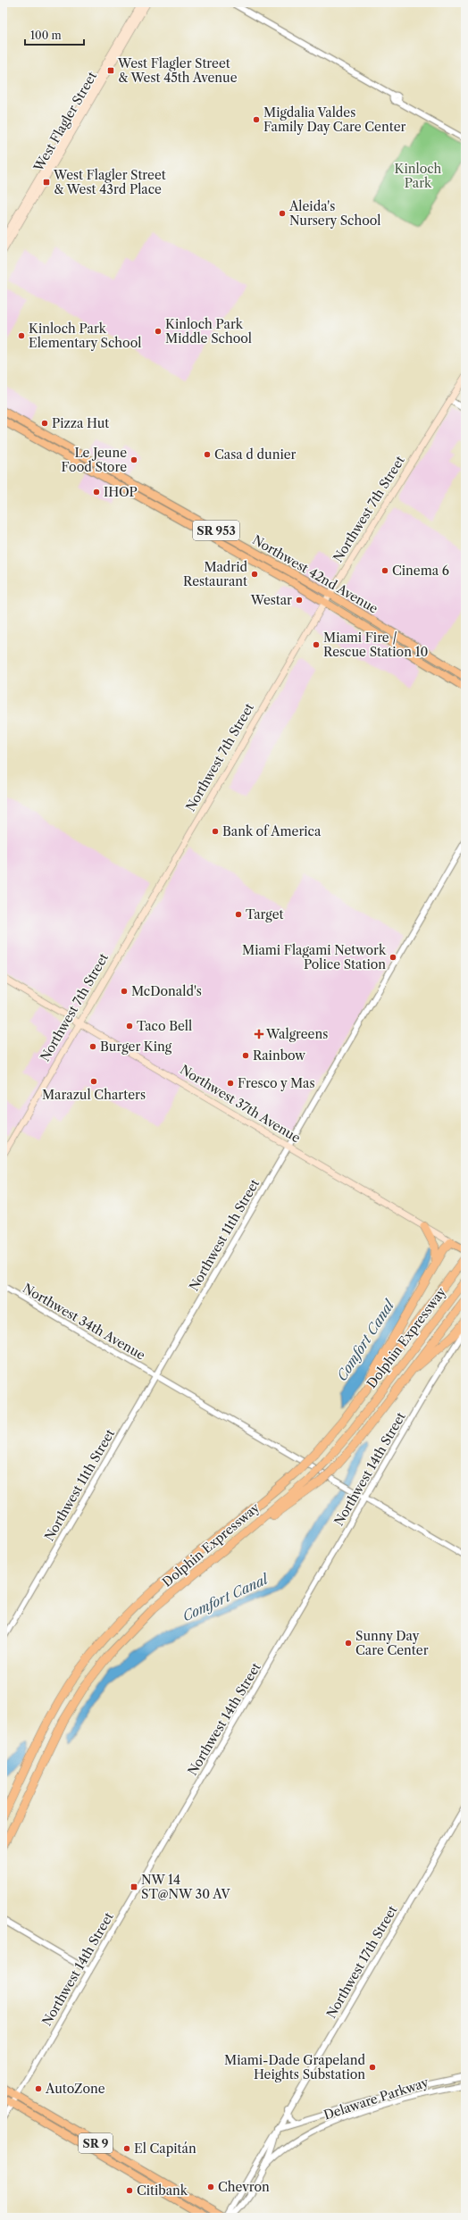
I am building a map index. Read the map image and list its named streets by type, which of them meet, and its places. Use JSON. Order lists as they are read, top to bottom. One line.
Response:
{"streets":{"highway":["Dolphin Expressway"],"main road":["West Flagler Street","Northwest 7th Street","SR 953","Northwest 42nd Avenue","Northwest 37th Avenue","SR 9"],"street":["Northwest 11th Street","Northwest 34th Avenue","Northwest 14th Street","Northwest 17th Street","Delaware Parkway"]},"crossings":[["Northwest 7th Street","Northwest 42nd Avenue"],["Northwest 7th Street","Northwest 37th Avenue"],["Northwest 37th Avenue","Northwest 11th Street"],["Northwest 11th Street","Northwest 34th Avenue"],["Northwest 34th Avenue","Northwest 14th Street"],["Northwest 14th Street","SR 9"],["Northwest 17th Street","Delaware Parkway"]],"water":["Comfort Canal"],"parks":["Kinloch Park"],"places":{"transit":["West Flagler Street & West 45th Avenue","West Flagler Street & West 43rd Place","NW 14 ST@NW 30 AV"],"other":["Migdalia Valdes Family Day Care Center","Aleida's Nursery School","Kinloch Park Middle School","Kinloch Park Elementary School","Pizza Hut","Casa d dunier","Le Jeune Food Store","IHOP","Cinema 6","Madrid Restaurant","Westar","Miami Fire / Rescue Station 10","Bank of America","Target","Miami Flagami Network Police Station","McDonald's","Taco Bell","Burger King","Rainbow","Marazul Charters","Fresco y Mas","Sunny Day Care Center","Miami-Dade Grapeland Heights Substation","AutoZone","El Capitán","Chevron","Citibank"],"health":["Walgreens"]},"scale_bar":"100 m"}
